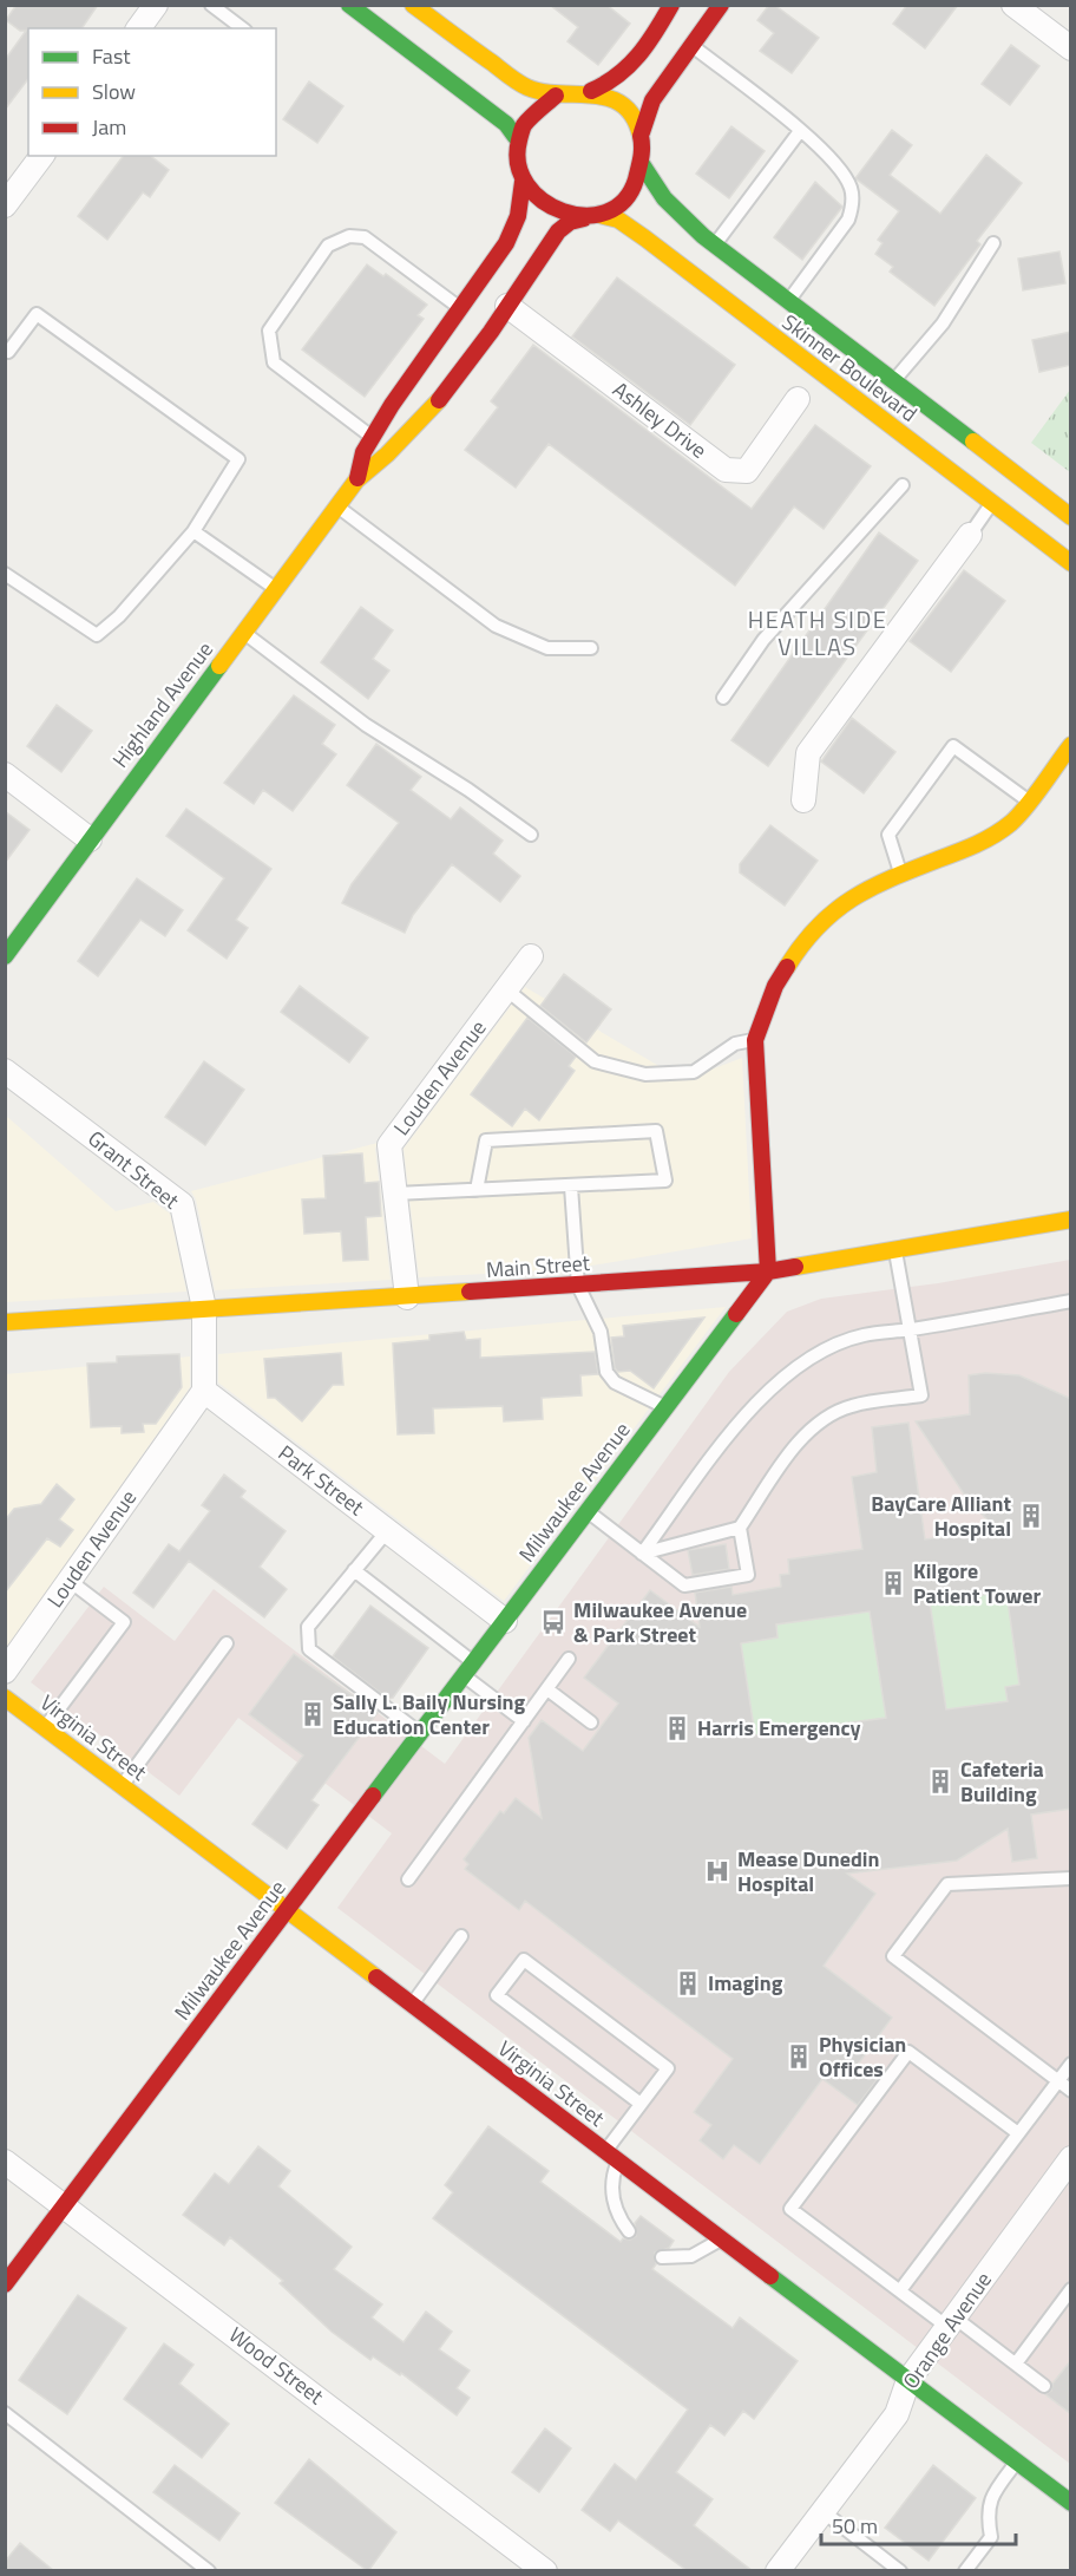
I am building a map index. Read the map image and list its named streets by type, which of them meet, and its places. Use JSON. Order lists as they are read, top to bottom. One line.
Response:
{"streets":{"street":["Skinner Boulevard","Ashley Drive","Highland Avenue","Louden Avenue","Grant Street","Main Street","Park Street","Milwaukee Avenue","Virginia Street","Orange Avenue","Wood Street"]},"crossings":[["Skinner Boulevard","Ashley Drive"],["Skinner Boulevard","Highland Avenue"],["Ashley Drive","Highland Avenue"],["Louden Avenue","Main Street"],["Louden Avenue","Park Street"],["Grant Street","Main Street"],["Main Street","Milwaukee Avenue"],["Park Street","Milwaukee Avenue"],["Milwaukee Avenue","Virginia Street"],["Milwaukee Avenue","Wood Street"],["Virginia Street","Orange Avenue"]],"districts":["HEATH SIDE VILLAS"],"places":{"building":["BayCare Alliant Hospital","Kilgore Patient Tower","Sally L. Baily Nursing Education Center","Harris Emergency","Cafeteria Building","Imaging","Physician Offices"],"bus stop":["Milwaukee Avenue & Park Street"],"hospital":["Mease Dunedin Hospital"]},"legend":["Fast","Slow","Jam"],"scale_bar":"50 m"}
